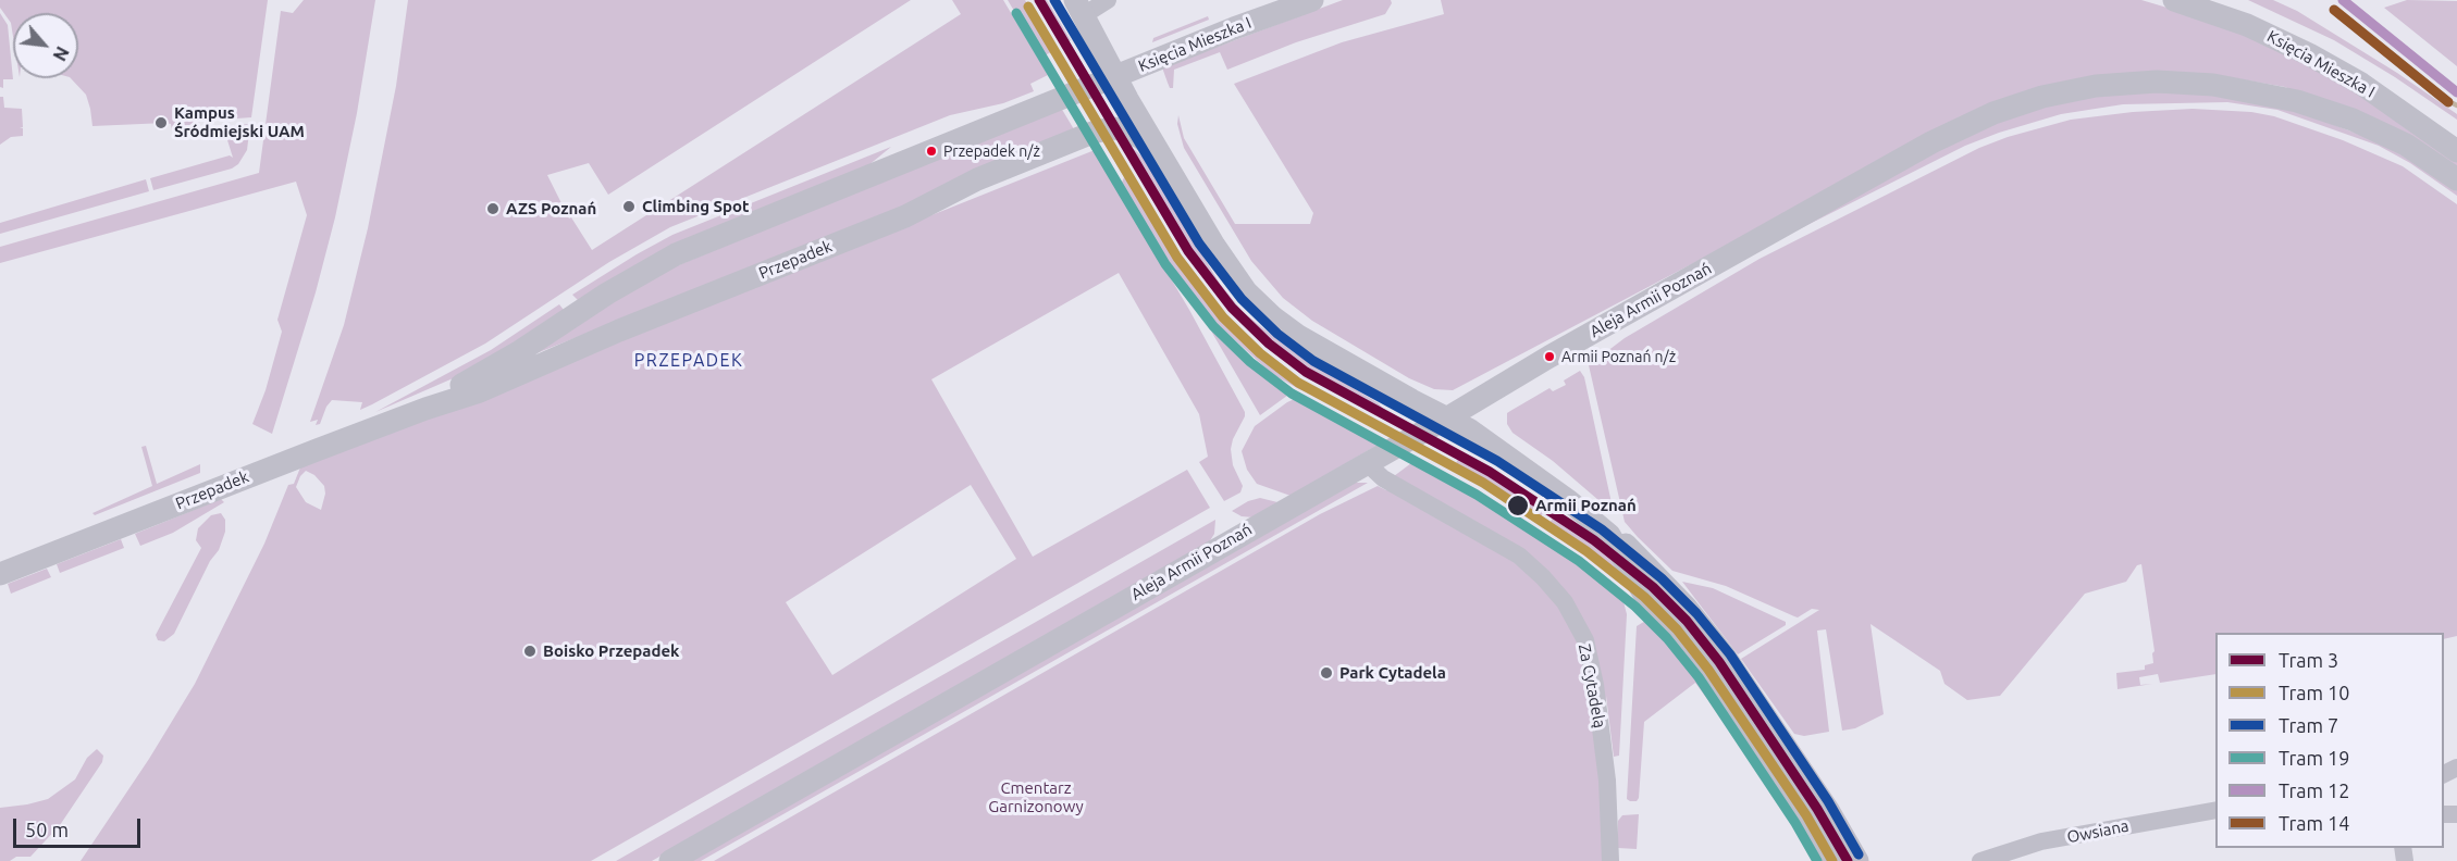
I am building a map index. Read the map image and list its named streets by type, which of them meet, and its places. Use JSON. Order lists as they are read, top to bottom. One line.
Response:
{"streets":{"street":["Księcia Mieszka I","Przepadek","Aleja Armii Poznań","Za Cytadelą","Owsiana"]},"crossings":[["Księcia Mieszka I","Przepadek"],["Aleja Armii Poznań","Za Cytadelą"]],"districts":["PRZEPADEK"],"parks":["Cmentarz Garnizonowy"],"places":["Kampus Śródmiejski UAM","Przepadek n/ż","Climbing Spot","AZS Poznań","Armii Poznań n/ż","Armii Poznań","Boisko Przepadek","Park Cytadela"],"lines":["tram line 3","tram line 7","tram line 12","tram line 10","tram line 14","tram line 19"],"legend":["Tram 3","Tram 10","Tram 7","Tram 19","Tram 12","Tram 14"],"scale_bar":"50 m","north":"bottom right"}
